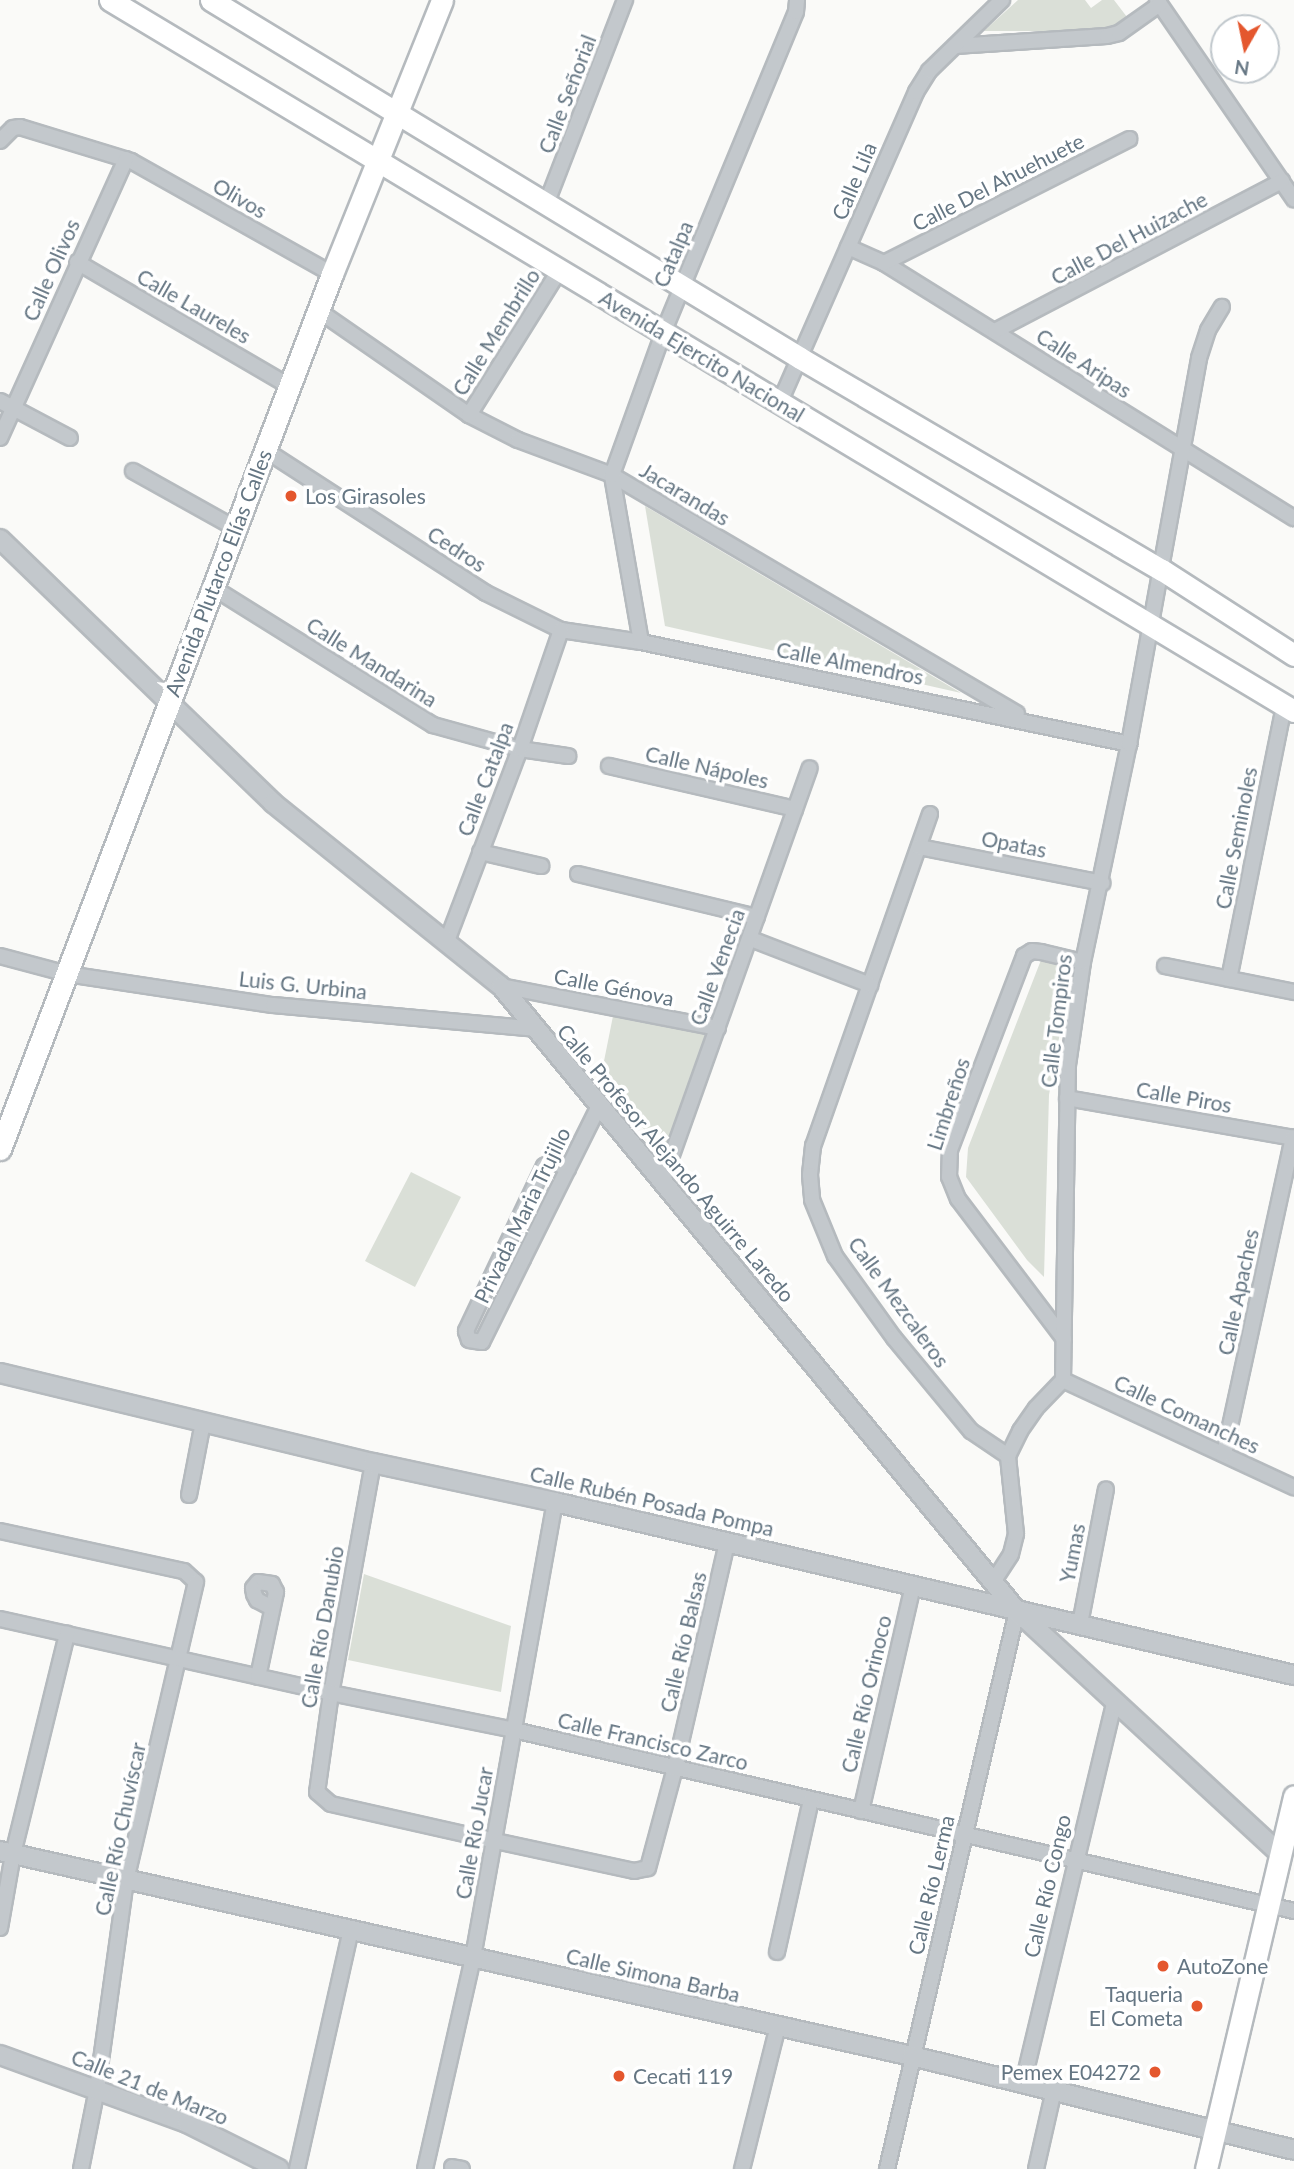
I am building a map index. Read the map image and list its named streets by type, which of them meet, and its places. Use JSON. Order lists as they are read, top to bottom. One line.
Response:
{"streets":{"main road":["Avenida Ejercito Nacional","Avenida Plutarco Elías Calles"],"street":["Calle Señorial","Calle Lila","Calle Del Ahuehuete","Olivos","Calle Del Huizache","Catalpa","Calle Olivos","Calle Laureles","Calle Membrillo","Calle Aripas","Jacarandas","Cedros","Calle Mandarina","Calle Almendros","Calle Nápoles","Calle Catalpa","Calle Seminoles","Opatas","Calle Venecia","Luis G. Urbina","Calle Génova","Calle Tompiros","Calle Piros","Limbreños","Calle Profesor Alejando Aguirre Laredo","Privada Maria Trujillo","Calle Apaches","Calle Mezcaleros","Calle Comanches","Calle Rubén Posada Pompa","Yumas","Calle Río Danubio","Calle Río Balsas","Calle Río Orinoco","Calle Francisco Zarco","Calle Río Chuvíscar","Calle Río Jucar","Calle Río Lerma","Calle Río Congo","Calle Simona Barba","Calle 21 de Marzo"]},"crossings":[["Calle Lila","Avenida Ejercito Nacional"],["Calle Lila","Calle Aripas"],["Calle Del Ahuehuete","Calle Aripas"],["Olivos","Calle Olivos"],["Olivos","Avenida Plutarco Elías Calles"],["Calle Del Huizache","Calle Aripas"],["Catalpa","Avenida Ejercito Nacional"],["Catalpa","Jacarandas"],["Catalpa","Calle Almendros"],["Calle Olivos","Calle Laureles"],["Calle Laureles","Avenida Plutarco Elías Calles"],["Calle Membrillo","Avenida Ejercito Nacional"],["Calle Membrillo","Jacarandas"],["Avenida Ejercito Nacional","Avenida Plutarco Elías Calles"],["Avenida Ejercito Nacional","Calle Seminoles"],["Avenida Ejercito Nacional","Calle Tompiros"],["Calle Aripas","Calle Tompiros"],["Jacarandas","Avenida Plutarco Elías Calles"],["Jacarandas","Calle Almendros"],["Cedros","Avenida Plutarco Elías Calles"],["Cedros","Calle Almendros"],["Cedros","Calle Catalpa"],["Avenida Plutarco Elías Calles","Calle Mandarina"],["Avenida Plutarco Elías Calles","Luis G. Urbina"],["Avenida Plutarco Elías Calles","Calle Profesor Alejando Aguirre Laredo"],["Calle Mandarina","Calle Catalpa"],["Calle Almendros","Calle Catalpa"],["Calle Almendros","Calle Tompiros"],["Calle Nápoles","Calle Venecia"],["Calle Catalpa","Calle Profesor Alejando Aguirre Laredo"],["Opatas","Calle Tompiros"],["Opatas","Calle Mezcaleros"],["Calle Venecia","Calle Génova"],["Calle Venecia","Calle Profesor Alejando Aguirre Laredo"],["Luis G. Urbina","Calle Profesor Alejando Aguirre Laredo"],["Calle Génova","Calle Profesor Alejando Aguirre Laredo"],["Calle Tompiros","Calle Piros"],["Calle Tompiros","Limbreños"],["Calle Tompiros","Calle Comanches"],["Calle Piros","Calle Apaches"],["Calle Profesor Alejando Aguirre Laredo","Privada Maria Trujillo"],["Calle Profesor Alejando Aguirre Laredo","Calle Rubén Posada Pompa"],["Calle Profesor Alejando Aguirre Laredo","Calle Río Lerma"],["Calle Profesor Alejando Aguirre Laredo","Calle Río Congo"],["Calle Apaches","Calle Comanches"],["Calle Rubén Posada Pompa","Yumas"],["Calle Rubén Posada Pompa","Calle Río Danubio"],["Calle Rubén Posada Pompa","Calle Río Balsas"],["Calle Rubén Posada Pompa","Calle Río Orinoco"],["Calle Rubén Posada Pompa","Calle Río Jucar"],["Calle Rubén Posada Pompa","Calle Río Lerma"],["Calle Río Danubio","Calle Río Balsas"],["Calle Río Danubio","Calle Francisco Zarco"],["Calle Río Danubio","Calle Río Jucar"],["Calle Río Balsas","Calle Francisco Zarco"],["Calle Río Balsas","Calle Río Jucar"],["Calle Río Orinoco","Calle Francisco Zarco"],["Calle Francisco Zarco","Calle Río Chuvíscar"],["Calle Francisco Zarco","Calle Río Jucar"],["Calle Francisco Zarco","Calle Río Lerma"],["Calle Francisco Zarco","Calle Río Congo"],["Calle Río Chuvíscar","Calle Simona Barba"],["Calle Río Chuvíscar","Calle 21 de Marzo"],["Calle Río Jucar","Calle Simona Barba"],["Calle Río Lerma","Calle Simona Barba"],["Calle Río Congo","Calle Simona Barba"]],"places":["Los Girasoles","AutoZone","Taqueria El Cometa","Pemex E04272","Cecati 119"],"north":"bottom"}
